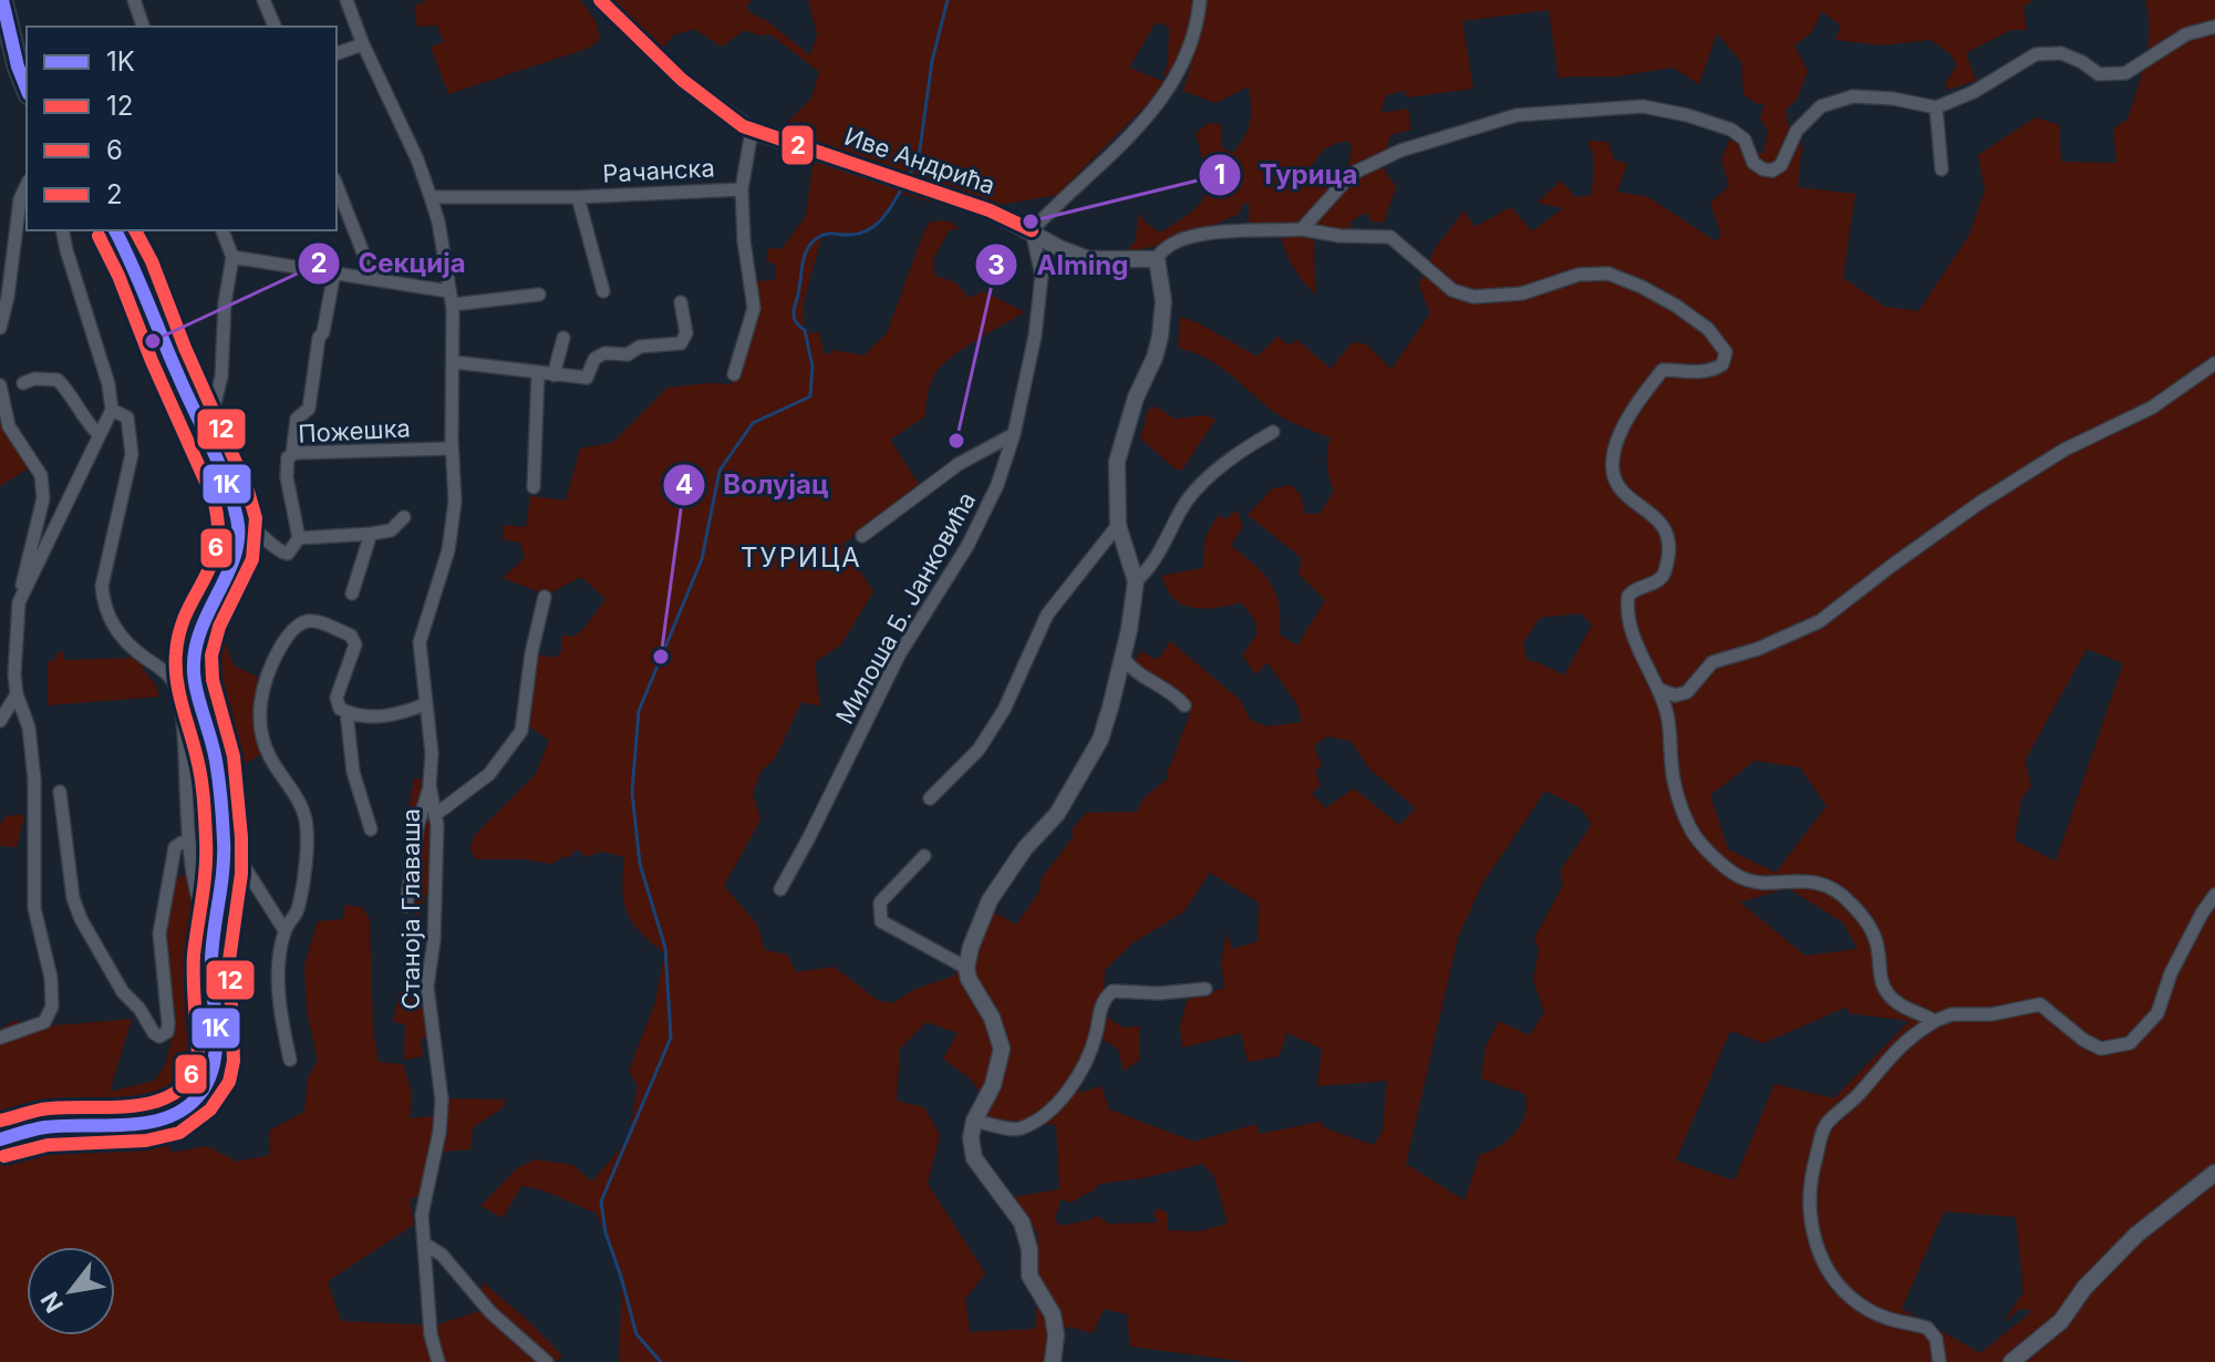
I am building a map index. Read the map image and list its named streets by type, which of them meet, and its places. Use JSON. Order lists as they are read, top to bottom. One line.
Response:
{"streets":{"street":["Иве Андрића","Рачанска","Пожешка","Милоша Б. Јанковића","Станоја Главаша"]},"crossings":[["Иве Андрића","Рачанска"],["Иве Андрића","Милоша Б. Јанковића"],["Рачанска","Станоја Главаша"],["Пожешка","Станоја Главаша"]],"districts":["ТУРИЦА"],"places":["Турица","Секција","Alming","Волујац"],"lines":["transit line 1K","transit line 2","transit line 12","transit line 6"],"legend":["1K","12","6","2"],"north":"bottom left"}
